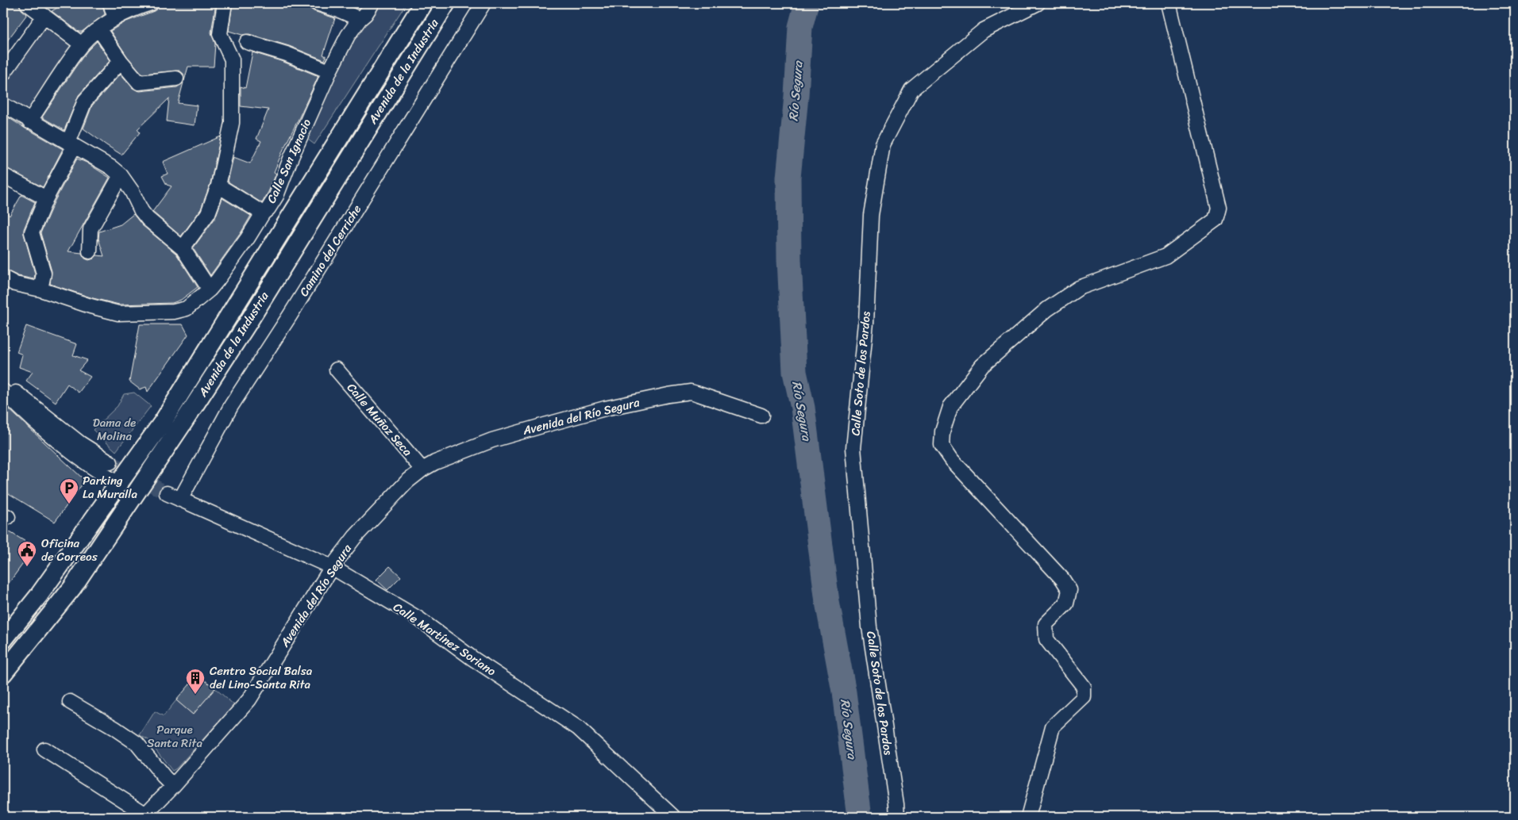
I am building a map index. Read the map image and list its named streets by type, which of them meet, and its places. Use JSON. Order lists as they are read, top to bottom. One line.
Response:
{"streets":{"main road":["Avenida de la Industria"],"street":["Calle San Ignacio","Camino del Cerriche","Calle Soto de los Pardos","Avenida del Río Segura","Calle Muñoz Seca","Calle Martínez Soriano"]},"crossings":[["Camino del Cerriche","Calle Martínez Soriano"],["Avenida del Río Segura","Calle Muñoz Seca"],["Avenida del Río Segura","Calle Martínez Soriano"]],"water":["Río Segura"],"parks":["Dama de Molina","Parque Santa Rita"],"places":{"parking":["Parking La Muralla"],"public building":["Oficina de Correos"],"building":["Centro Social Balsa del Lino-Santa Rita"]}}
